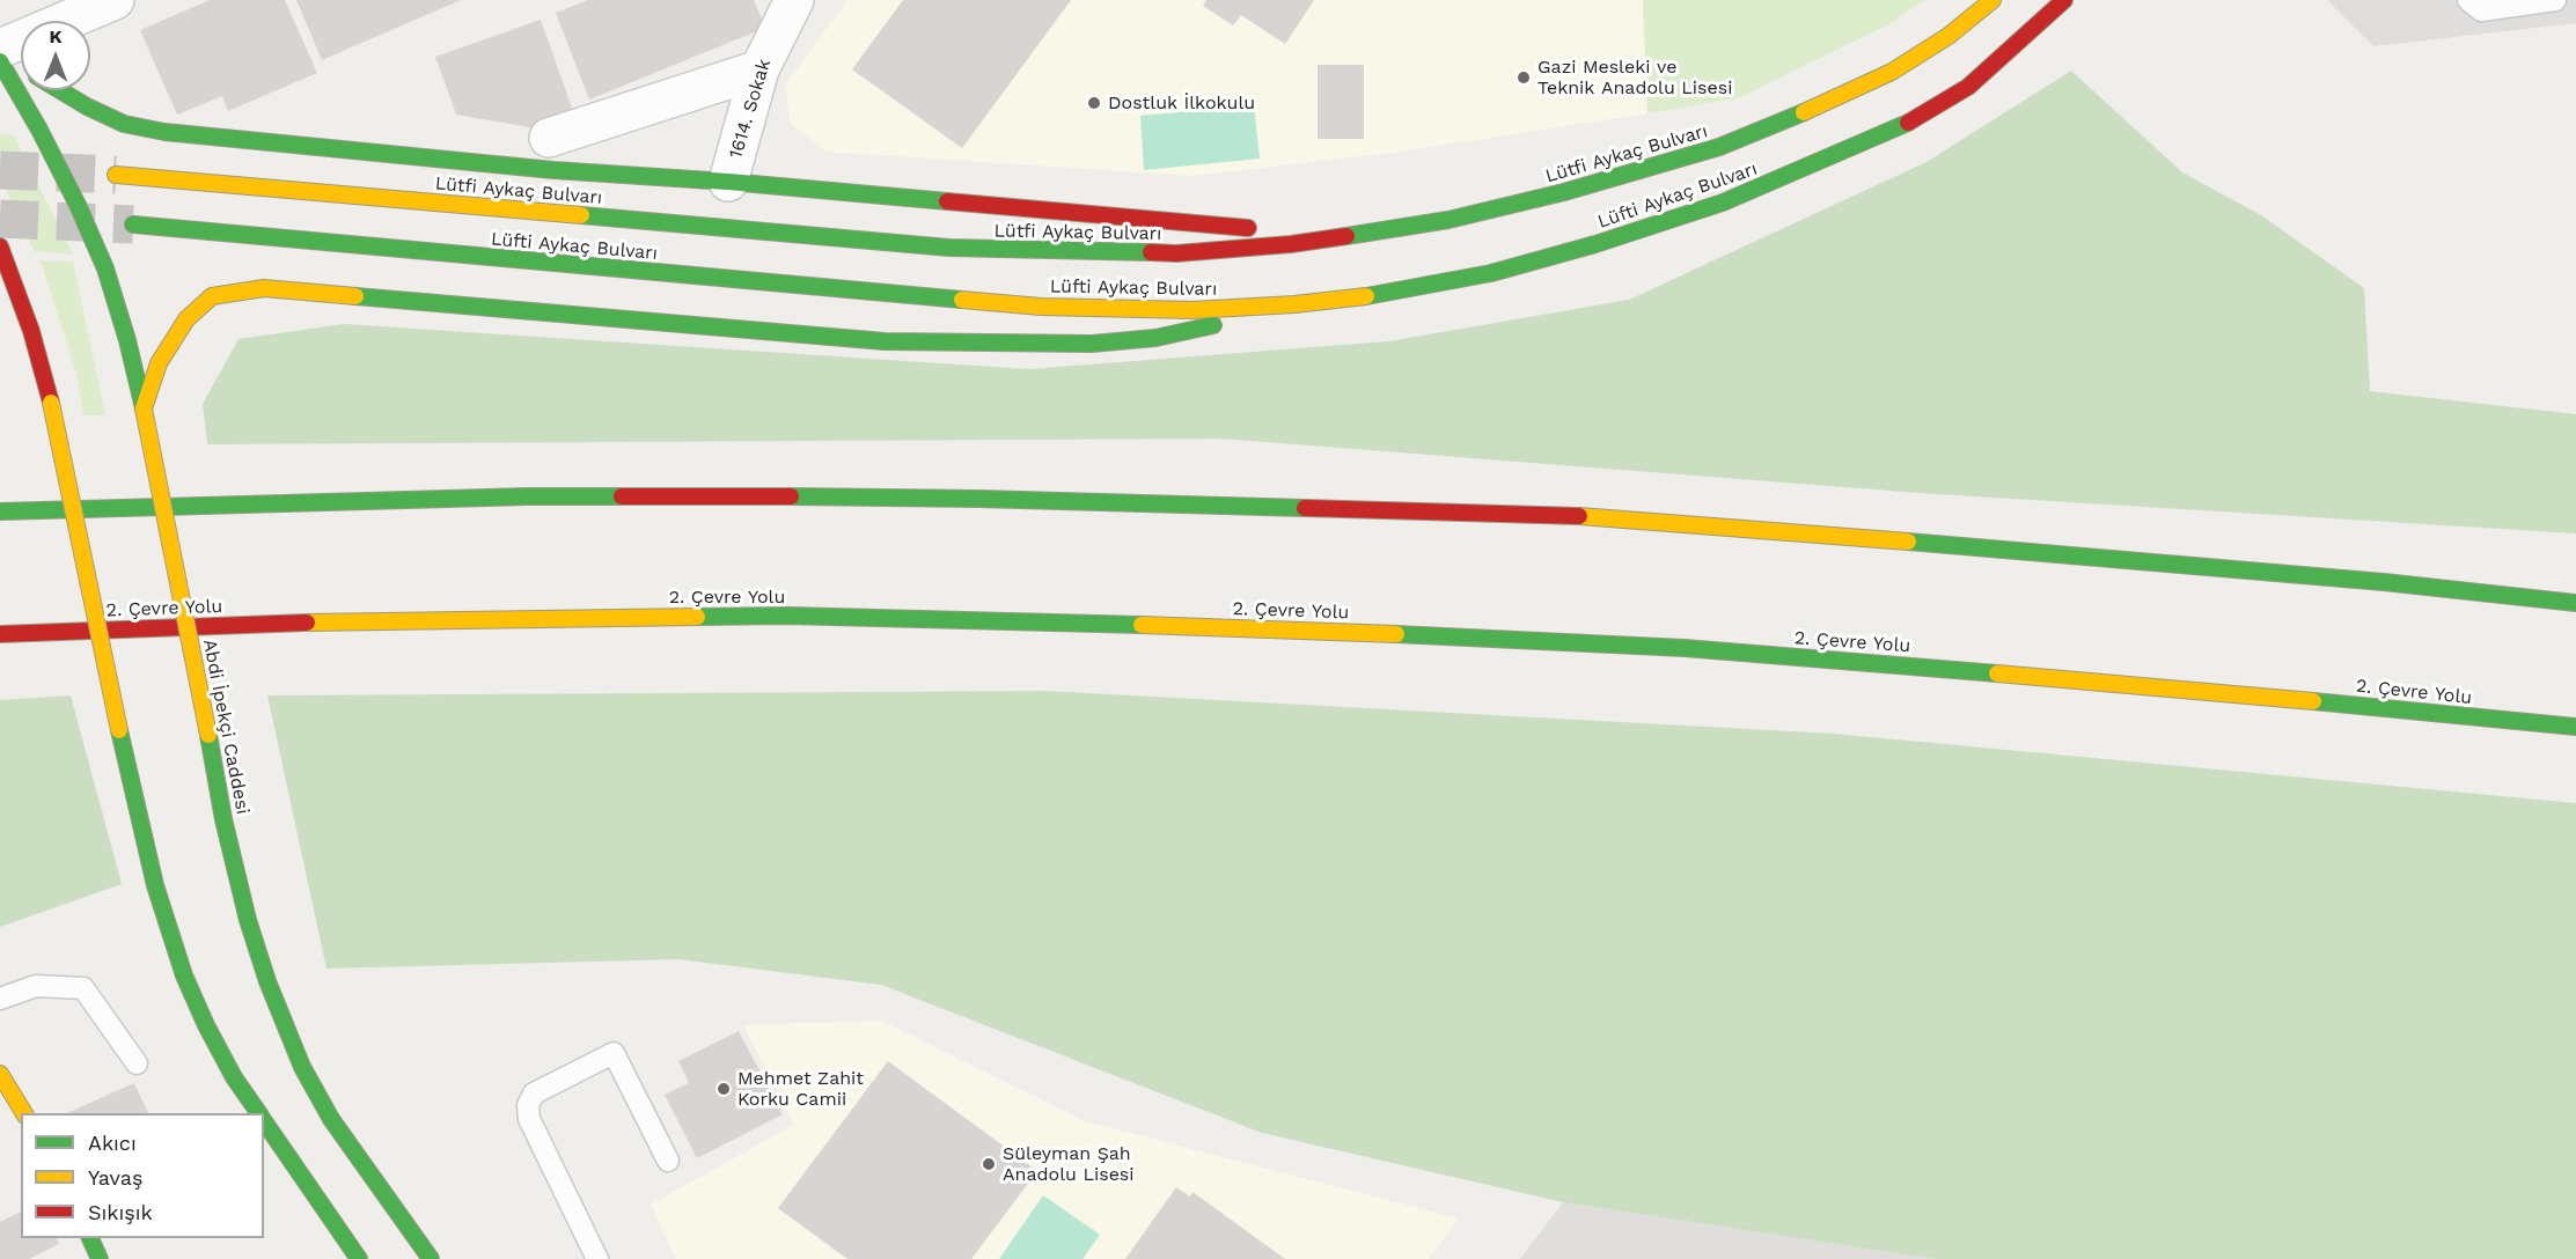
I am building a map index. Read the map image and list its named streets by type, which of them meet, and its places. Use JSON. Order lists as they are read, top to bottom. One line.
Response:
{"streets":{"main road":["Lütfi Aykaç Bulvarı","Lüfti Aykaç Bulvarı","2. Çevre Yolu","Abdi İpekçi Caddesi"],"street":["1614. Sokak"]},"places":["Gazi Mesleki ve Teknik Anadolu Lisesi","Dostluk İlkokulu","Mehmet Zahit Korku Camii","Süleyman Şah Anadolu Lisesi"],"legend":["Akıcı","Yavaş","Sıkışık"],"north":"top"}
